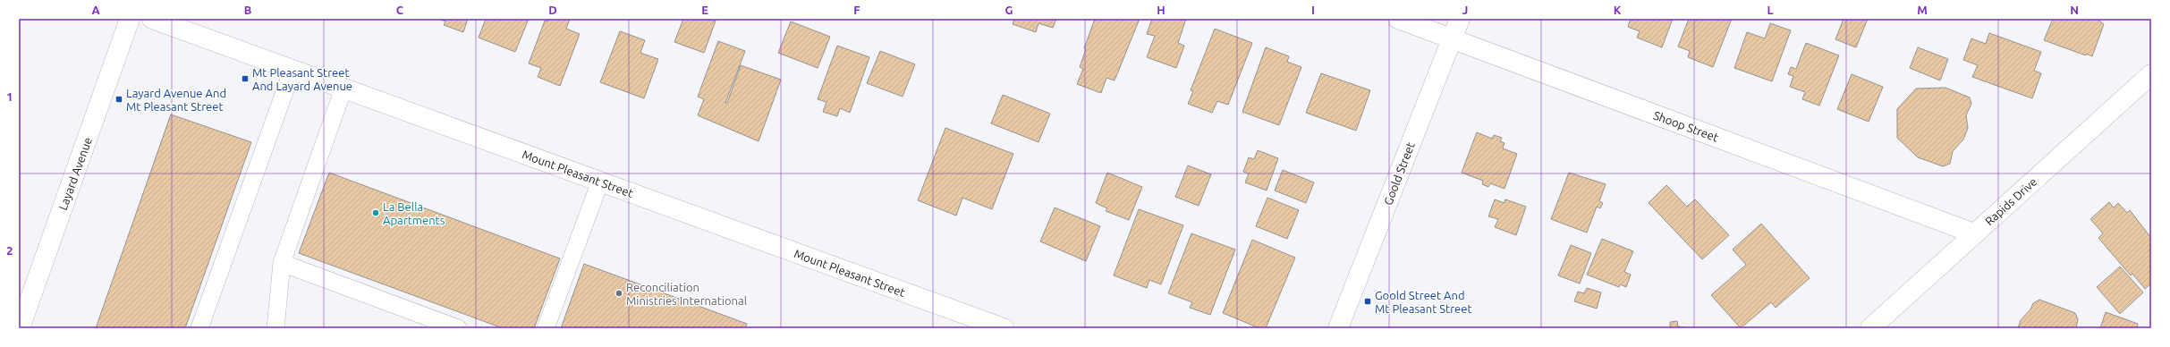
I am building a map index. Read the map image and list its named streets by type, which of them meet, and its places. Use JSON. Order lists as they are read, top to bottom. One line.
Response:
{"streets":{"street":["Shoop Street","Layard Avenue","Mount Pleasant Street","Goold Street","Rapids Drive"]},"crossings":[["Shoop Street","Goold Street"],["Shoop Street","Rapids Drive"]],"places":{"transit":["Mt Pleasant Street And Layard Avenue","Layard Avenue And Mt Pleasant Street","Goold Street And Mt Pleasant Street"],"other":["La Bella Apartments","Reconciliation Ministries International"]},"grid":{"columns":["A","B","C","D","E","F","G","H","I","J","K","L","M","N"],"rows":["1","2"]}}
